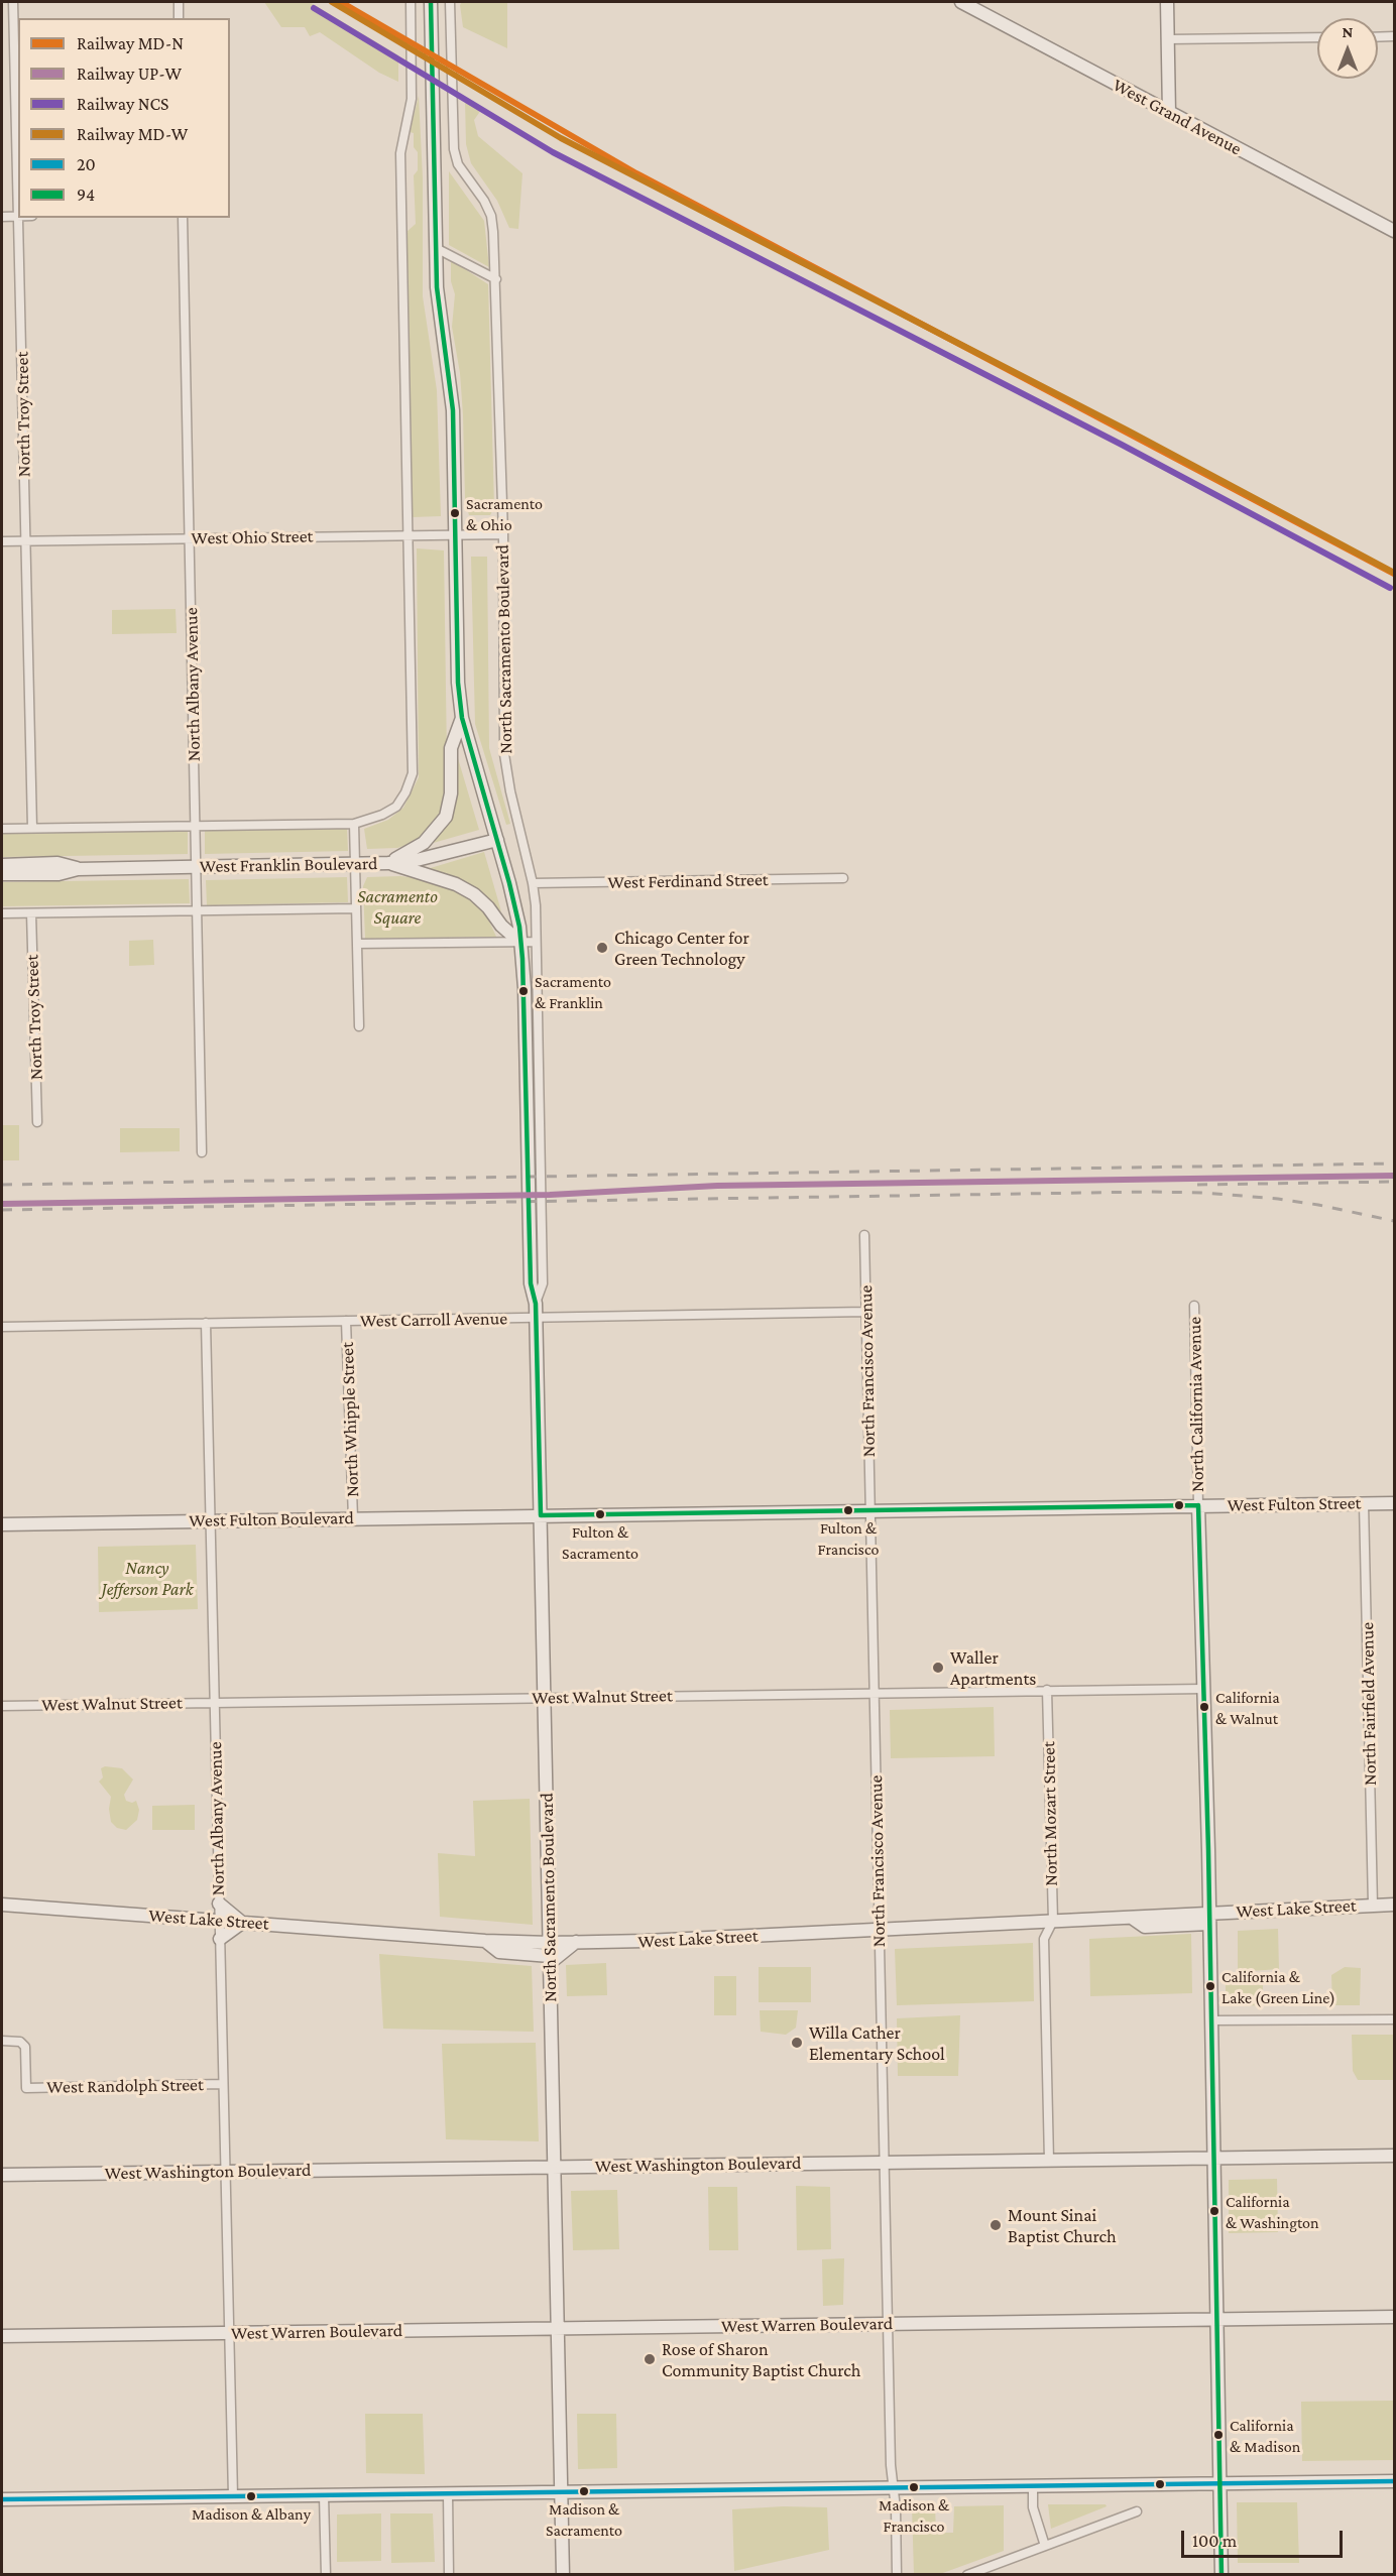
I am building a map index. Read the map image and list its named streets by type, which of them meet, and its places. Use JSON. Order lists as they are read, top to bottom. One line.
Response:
{"streets":{"street":["West Grand Avenue","North Troy Street","West Ohio Street","North Sacramento Boulevard","North Albany Avenue","West Franklin Boulevard","West Ferdinand Street","West Carroll Avenue","North Francisco Avenue","North California Avenue","North Whipple Street","West Fulton Street","West Fulton Boulevard","West Walnut Street","North Fairfield Avenue","North Mozart Street","West Lake Street","West Randolph Street","West Washington Boulevard","West Warren Boulevard"]},"crossings":[["North Troy Street","West Ohio Street"],["West Ohio Street","North Sacramento Boulevard"],["West Ohio Street","North Albany Avenue"],["North Sacramento Boulevard","West Franklin Boulevard"],["North Sacramento Boulevard","West Ferdinand Street"],["North Sacramento Boulevard","West Carroll Avenue"],["North Sacramento Boulevard","West Fulton Street"],["North Sacramento Boulevard","West Fulton Boulevard"],["North Sacramento Boulevard","West Walnut Street"],["North Sacramento Boulevard","West Lake Street"],["North Sacramento Boulevard","West Washington Boulevard"],["North Sacramento Boulevard","West Warren Boulevard"],["North Albany Avenue","West Franklin Boulevard"],["North Albany Avenue","West Carroll Avenue"],["North Albany Avenue","West Fulton Boulevard"],["North Albany Avenue","West Walnut Street"],["North Albany Avenue","West Lake Street"],["North Albany Avenue","West Randolph Street"],["North Albany Avenue","West Washington Boulevard"],["North Albany Avenue","West Warren Boulevard"],["West Carroll Avenue","North Francisco Avenue"],["West Carroll Avenue","North Whipple Street"],["North Francisco Avenue","West Fulton Street"],["North Francisco Avenue","West Walnut Street"],["North Francisco Avenue","West Lake Street"],["North Francisco Avenue","West Washington Boulevard"],["North Francisco Avenue","West Warren Boulevard"],["North California Avenue","West Fulton Street"],["North California Avenue","West Walnut Street"],["North California Avenue","West Lake Street"],["North California Avenue","West Washington Boulevard"],["North California Avenue","West Warren Boulevard"],["North Whipple Street","West Fulton Boulevard"],["West Fulton Street","West Fulton Boulevard"],["West Fulton Street","North Fairfield Avenue"],["West Walnut Street","North Mozart Street"],["North Fairfield Avenue","West Lake Street"],["North Mozart Street","West Lake Street"]],"parks":["Sacramento Square","Nancy Jefferson Park"],"places":["Sacramento & Ohio","Chicago Center for Green Technology","Sacramento & Franklin","Fulton & Francisco","Fulton & Sacramento","Waller Apartments","California & Walnut","California & Lake (Green Line)","Willa Cather Elementary School","California & Washington","Mount Sinai Baptist Church","Rose of Sharon Community Baptist Church","California & Madison","Madison & Francisco","Madison & Sacramento","Madison & Albany"],"lines":["rail line MD-N","rail line MD-W","transit line 94","rail line NCS","rail line UP-W","transit line 20"],"legend":["Railway MD-N","Railway UP-W","Railway NCS","Railway MD-W","20","94"],"scale_bar":"100 m","north":"top"}
